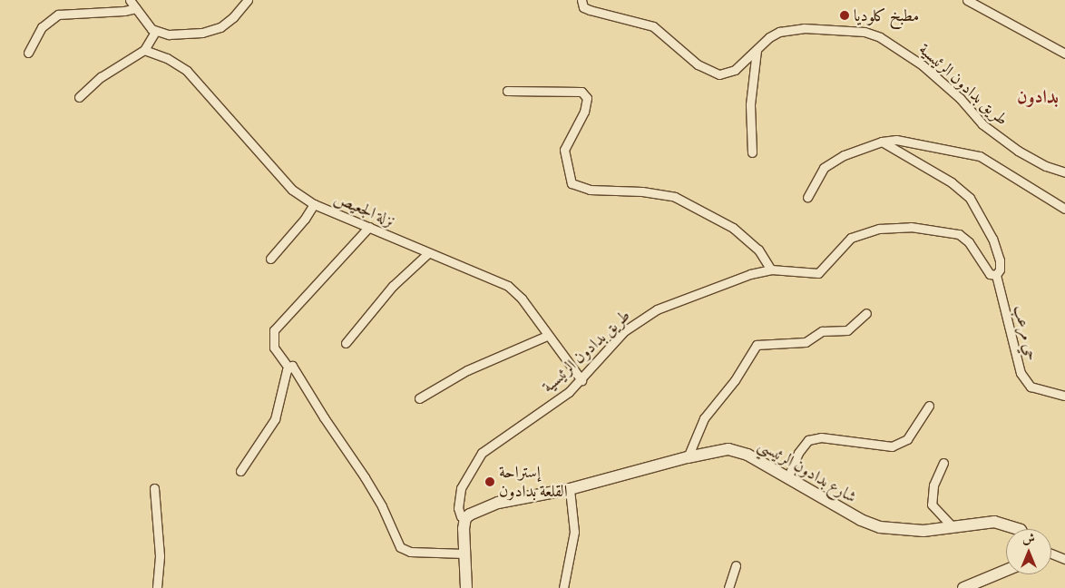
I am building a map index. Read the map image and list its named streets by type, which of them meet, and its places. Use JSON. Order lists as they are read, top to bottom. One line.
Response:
{"streets":{"main road":["شارع بدادون الرئيسي"],"street":["طريق بدادون الرئيسية","نزلة الجعيص","حي مرعب"]},"crossings":[["طريق بدادون الرئيسية","نزلة الجعيص"],["طريق بدادون الرئيسية","حي مرعب"],["طريق بدادون الرئيسية","شارع بدادون الرئيسي"]],"districts":["بدادون"],"places":["مطبخ كلوديا","إستراحة القلعة بدادون"],"north":"top"}
